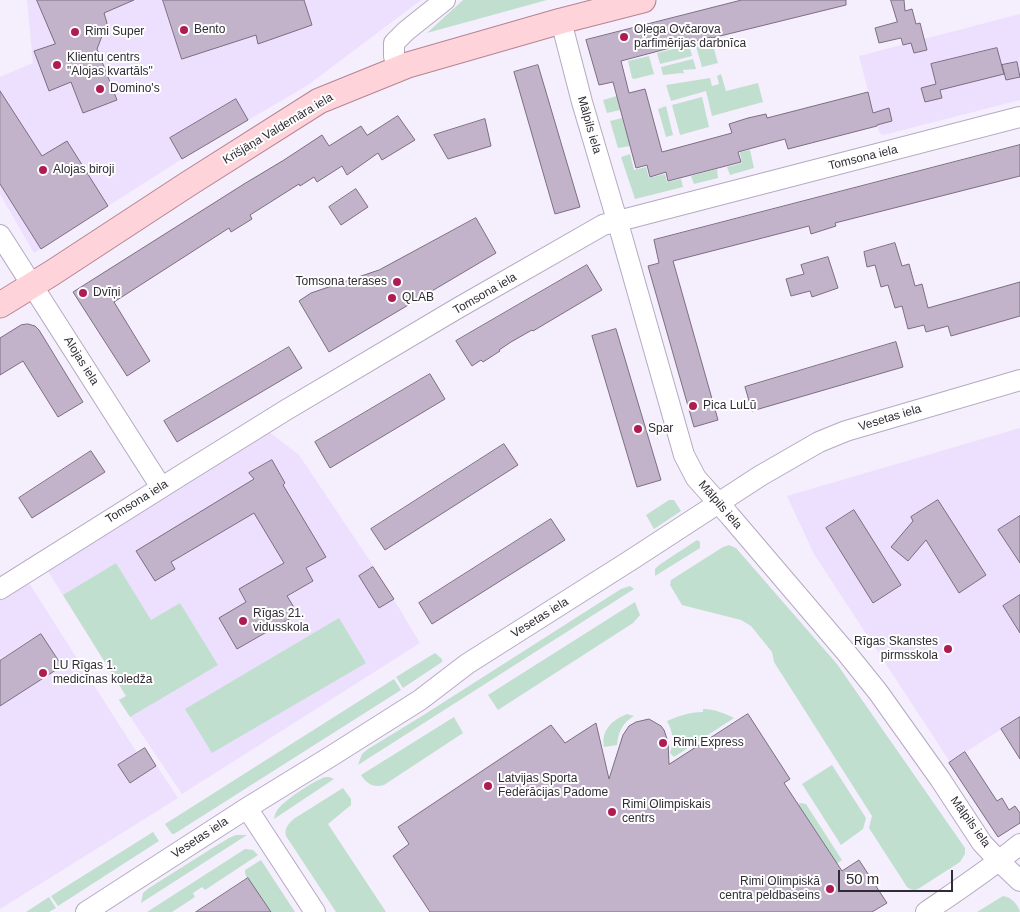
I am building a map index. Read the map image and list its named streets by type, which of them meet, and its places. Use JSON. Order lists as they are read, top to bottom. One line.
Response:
{"streets":{"main road":["Krišjāņa Valdemāra iela"],"street":["Mālpils iela","Tomsona iela","Alojas iela","Vesetas iela"]},"crossings":[["Mālpils iela","Krišjāņa Valdemāra iela"],["Mālpils iela","Tomsona iela"],["Mālpils iela","Vesetas iela"],["Krišjāņa Valdemāra iela","Alojas iela"],["Tomsona iela","Alojas iela"]],"places":["Bento","Rimi Super","Oļega Ovčarova parfimērijas darbnīca","Klientu centrs \"Alojas kvartāls\"","Domino's","Alojas biroji","Tomsona terases","Dvīņi","QLAB","Pica LuLū","Spar","Rīgas 21. vidusskola","Rīgas Skanstes pirmsskola","LU Rīgas 1. medicīnas koledža","Rimi Express","Latvijas Sporta Federācijas Padome","Rimi Olimpiskais centrs","Rimi Olimpiskā centra peldbaseins"],"scale_bar":"50 m"}
